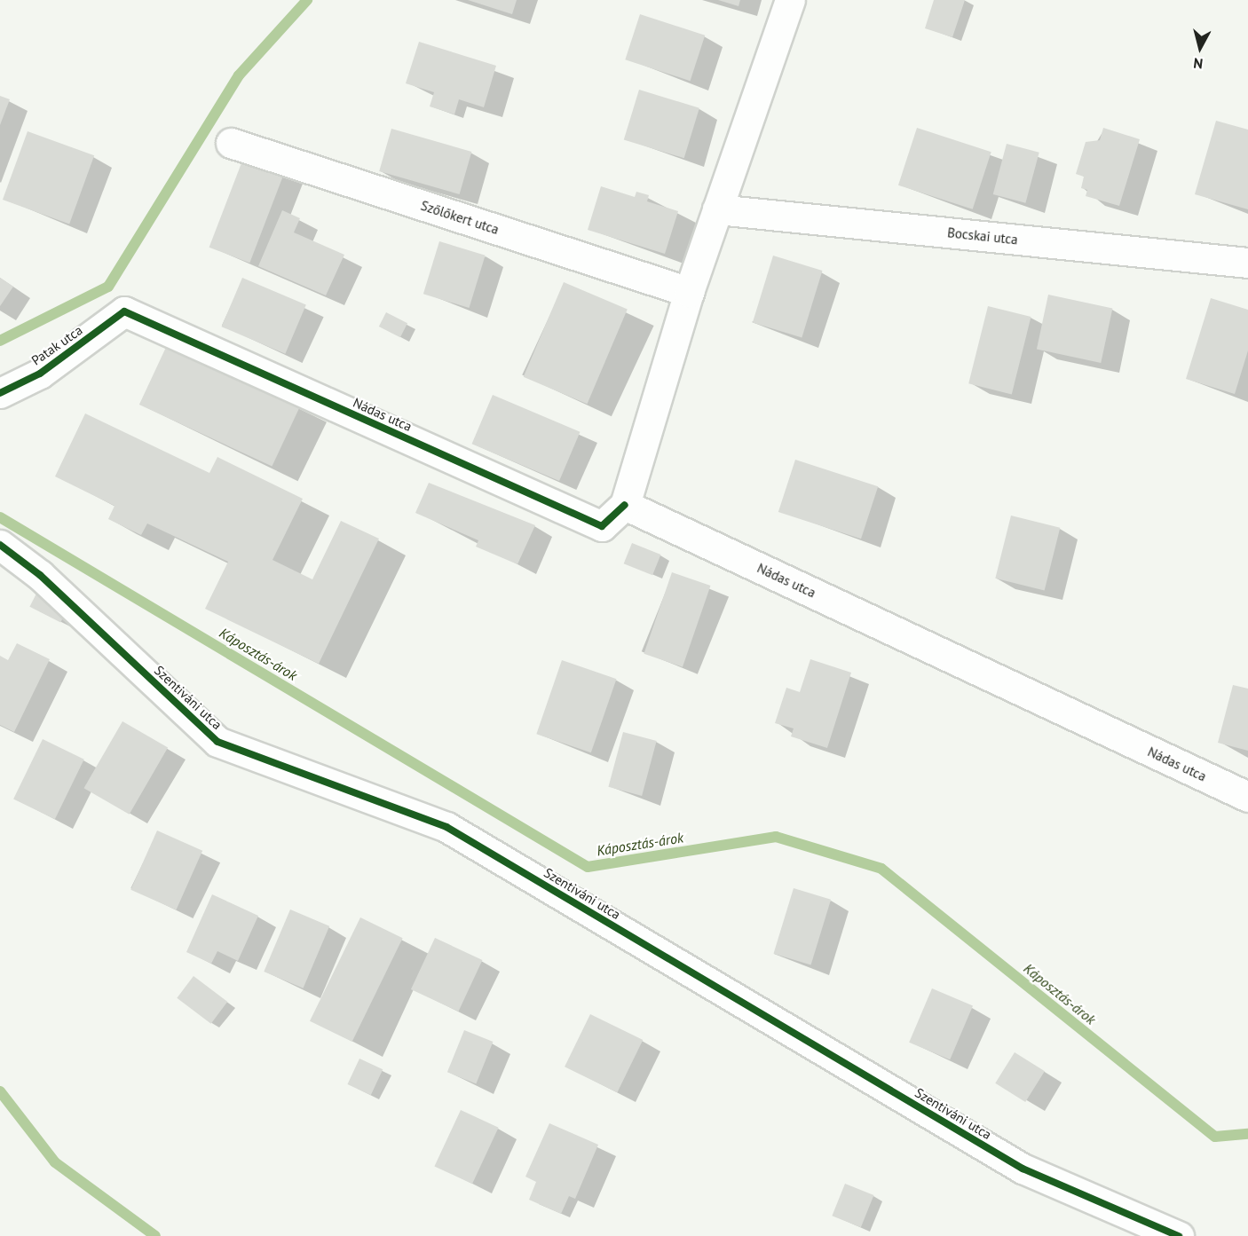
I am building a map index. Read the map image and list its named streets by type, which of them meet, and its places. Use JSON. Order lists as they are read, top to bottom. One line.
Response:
{"streets":{"street":["Szőlőkert utca","Bocskai utca","Patak utca","Nádas utca","Szentiváni utca"]},"crossings":[["Patak utca","Nádas utca"]],"water":["Káposztás-árok"],"north":"bottom"}
